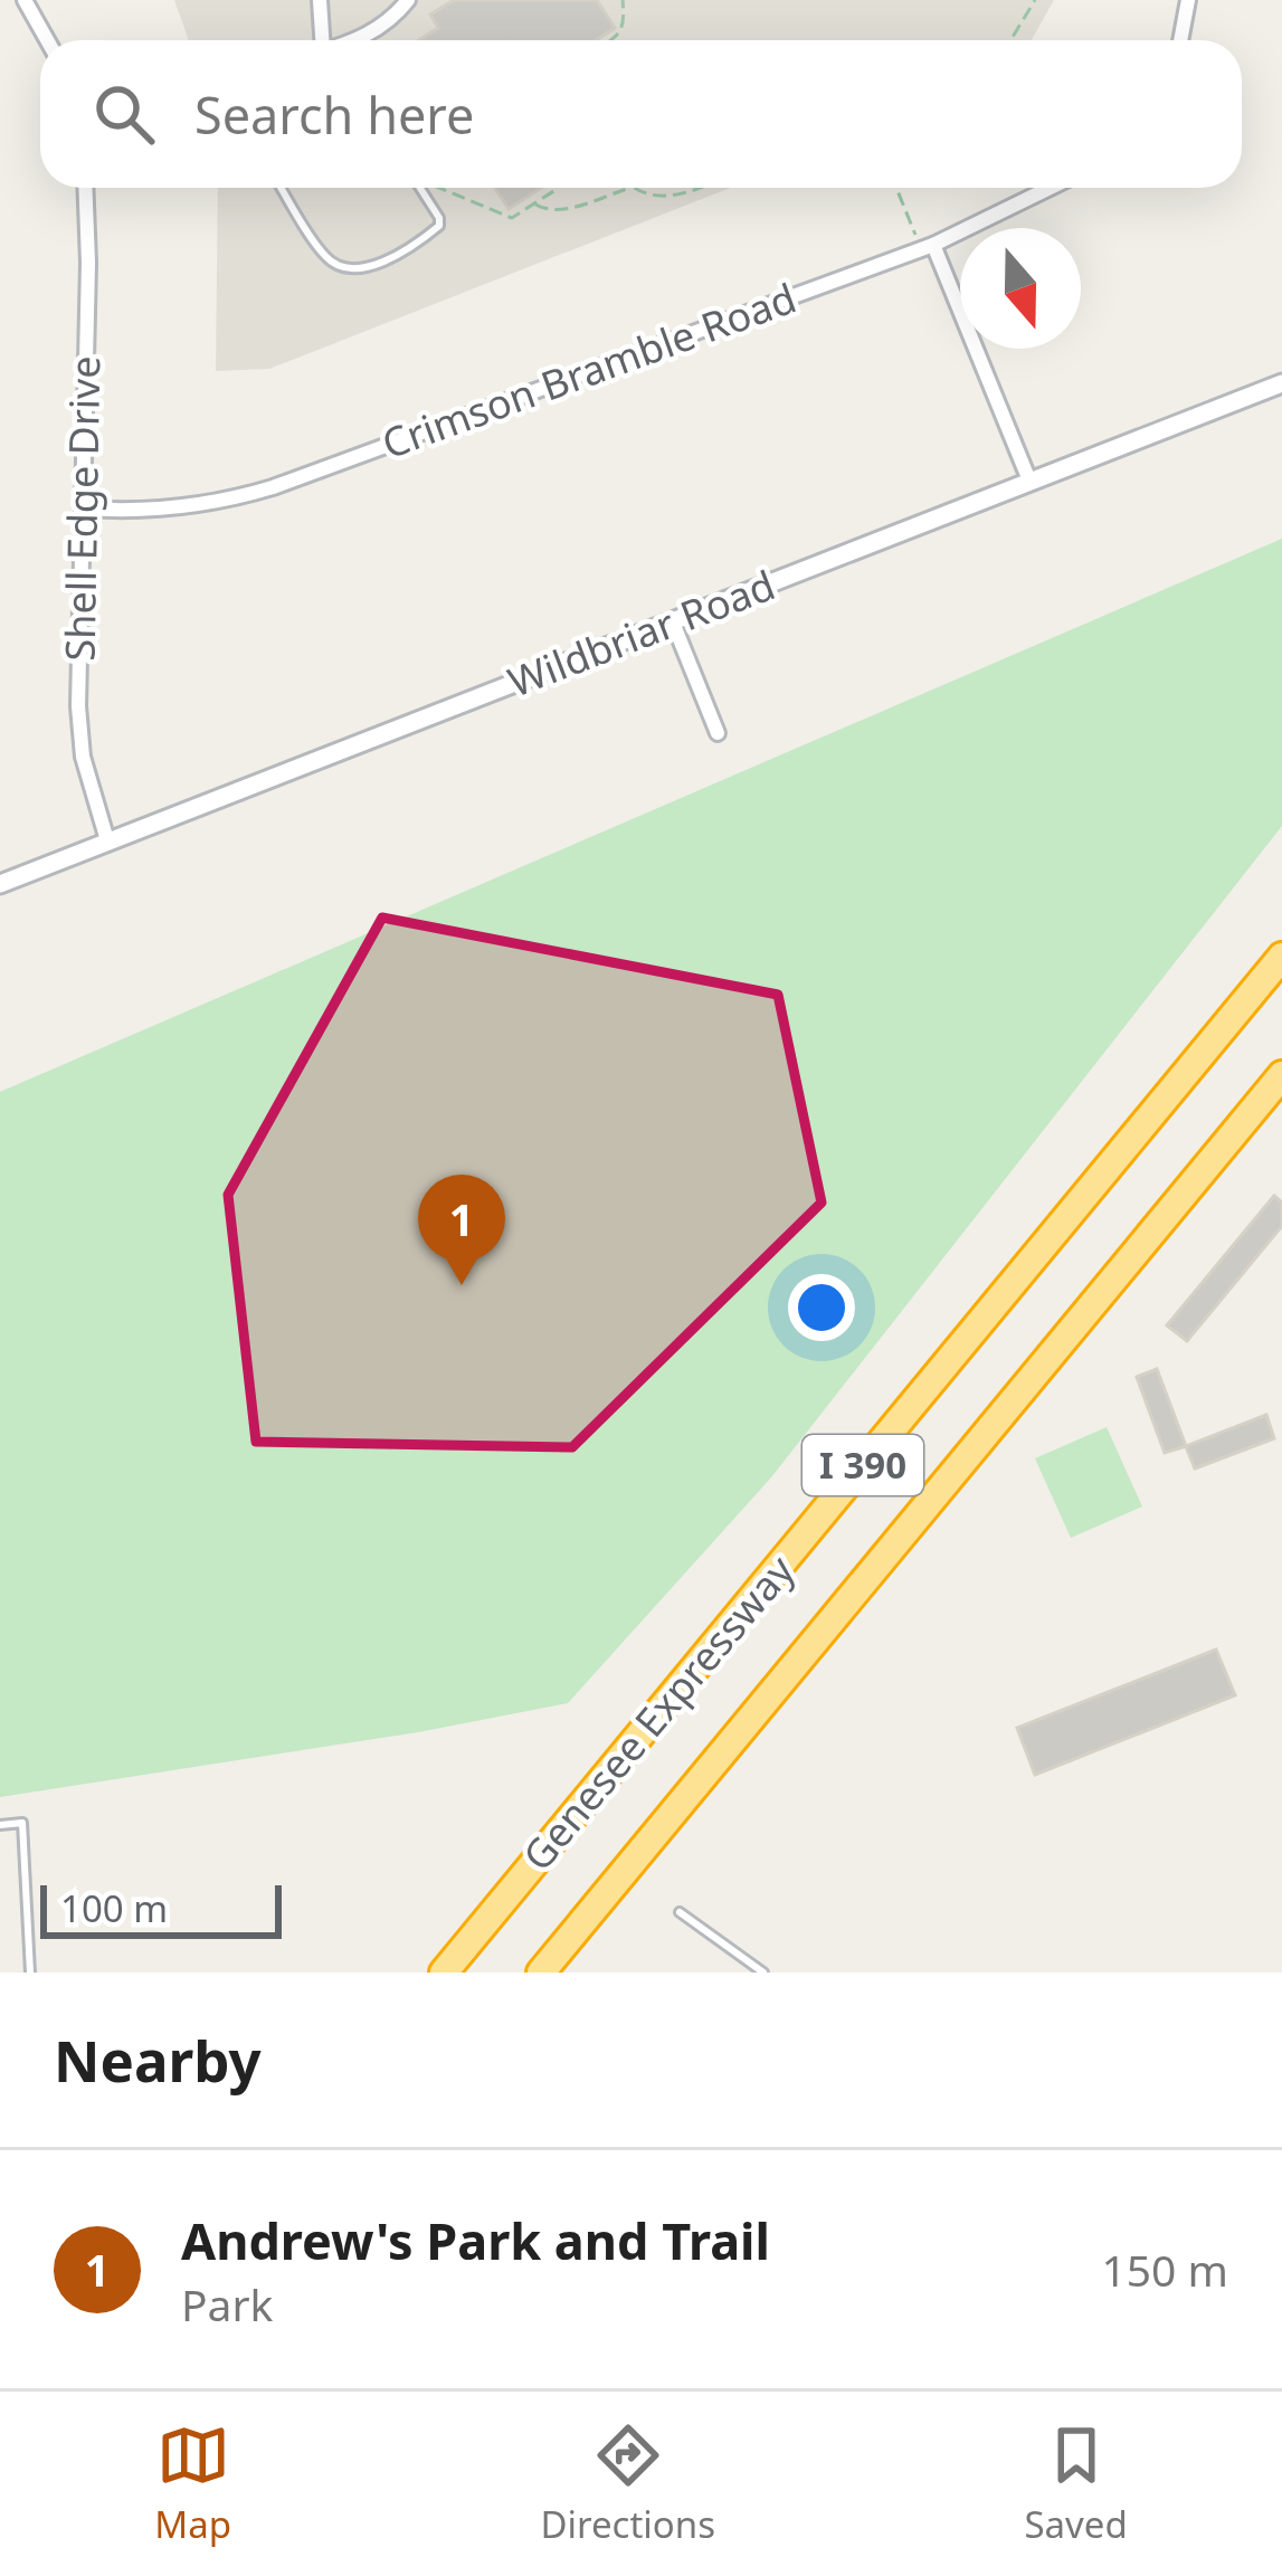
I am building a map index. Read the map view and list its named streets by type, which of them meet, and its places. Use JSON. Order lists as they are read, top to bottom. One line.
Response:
{"streets":{"highway":["I 390","Genesee Expressway"],"street":["Crimson Bramble Road","Shell Edge Drive","Wildbriar Road"]},"crossings":[["Crimson Bramble Road","Shell Edge Drive"],["Shell Edge Drive","Wildbriar Road"]],"scale_bar":"100 m","north":"bottom","page":{"search":"Search here","pins":"1","scale":"100 m","heading":"Nearby","list":[{"mark":"1","name":"Andrew's Park and Trail","note":"Park","value":"150 m"}],"nav":["Map","Directions","Saved"]}}
